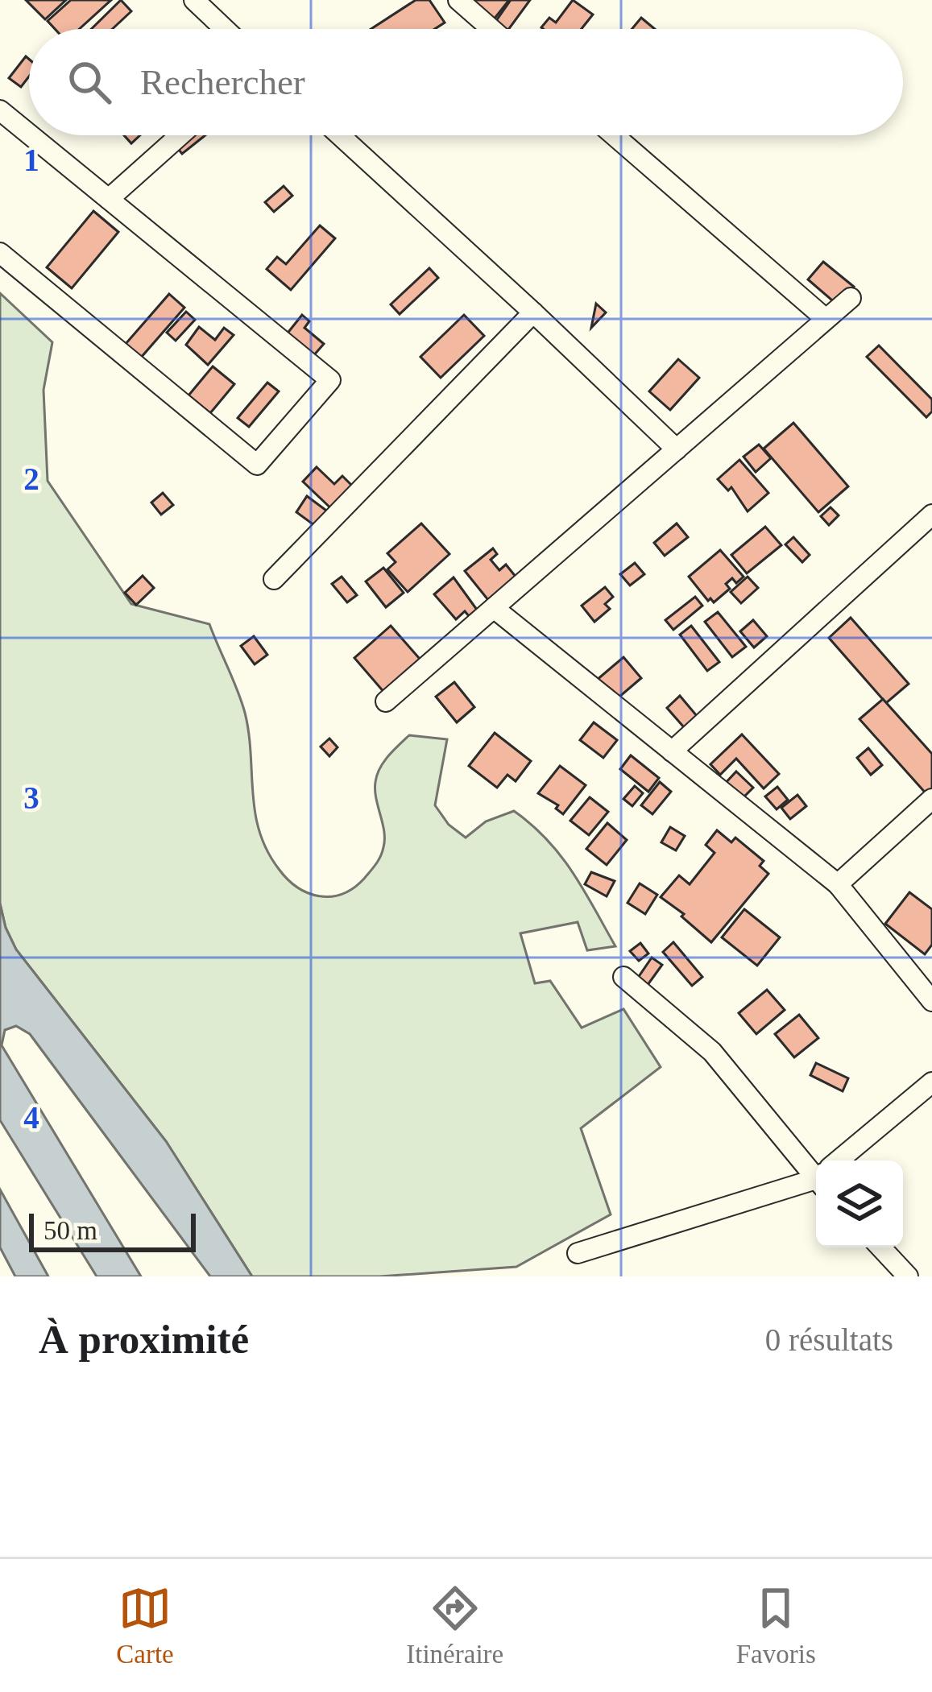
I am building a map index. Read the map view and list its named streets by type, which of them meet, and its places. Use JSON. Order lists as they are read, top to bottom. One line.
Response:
{"scale_bar":"50 m","page":{"search":"Rechercher","scale":"50 m","heading":["À proximité","0 résultats"],"nav":["Carte","Itinéraire","Favoris"]},"grid":{"rows":["1","2","3","4"]}}
